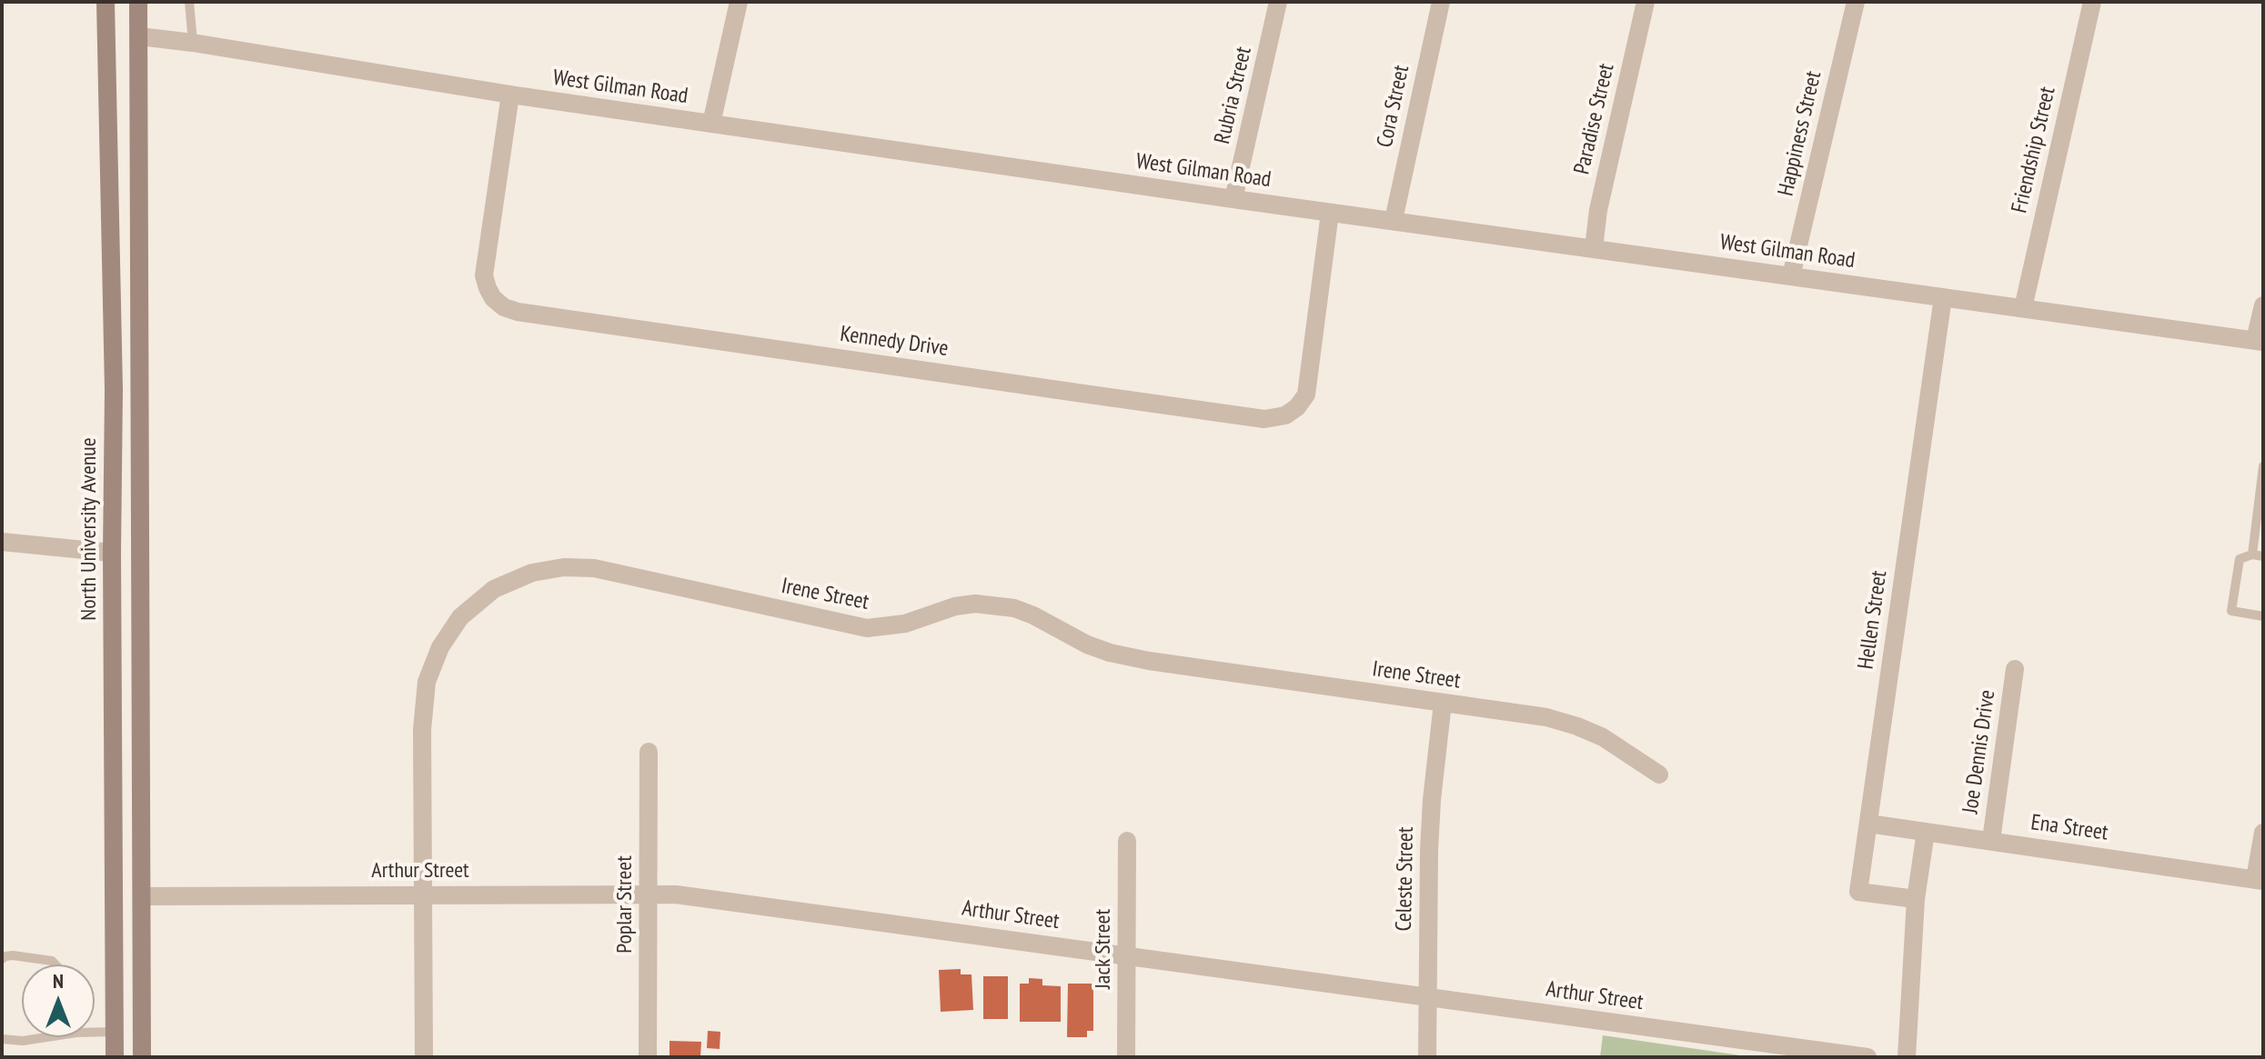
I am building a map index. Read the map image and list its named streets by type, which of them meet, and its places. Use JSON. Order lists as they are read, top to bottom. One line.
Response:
{"streets":{"main road":["North University Avenue"],"street":["West Gilman Road","Rubria Street","Cora Street","Paradise Street","Happiness Street","Friendship Street","Kennedy Drive","Irene Street","Hellen Street","Joe Dennis Drive","Ena Street","Arthur Street","Celeste Street","Poplar Street","Jack Street"]},"crossings":[["West Gilman Road","Rubria Street"],["West Gilman Road","Cora Street"],["West Gilman Road","Paradise Street"],["West Gilman Road","Happiness Street"],["West Gilman Road","Friendship Street"],["West Gilman Road","Kennedy Drive"],["West Gilman Road","Hellen Street"],["Irene Street","Arthur Street"],["Irene Street","Celeste Street"],["Hellen Street","Ena Street"],["Joe Dennis Drive","Ena Street"],["Arthur Street","Celeste Street"],["Arthur Street","Poplar Street"],["Arthur Street","Jack Street"]],"north":"top"}
